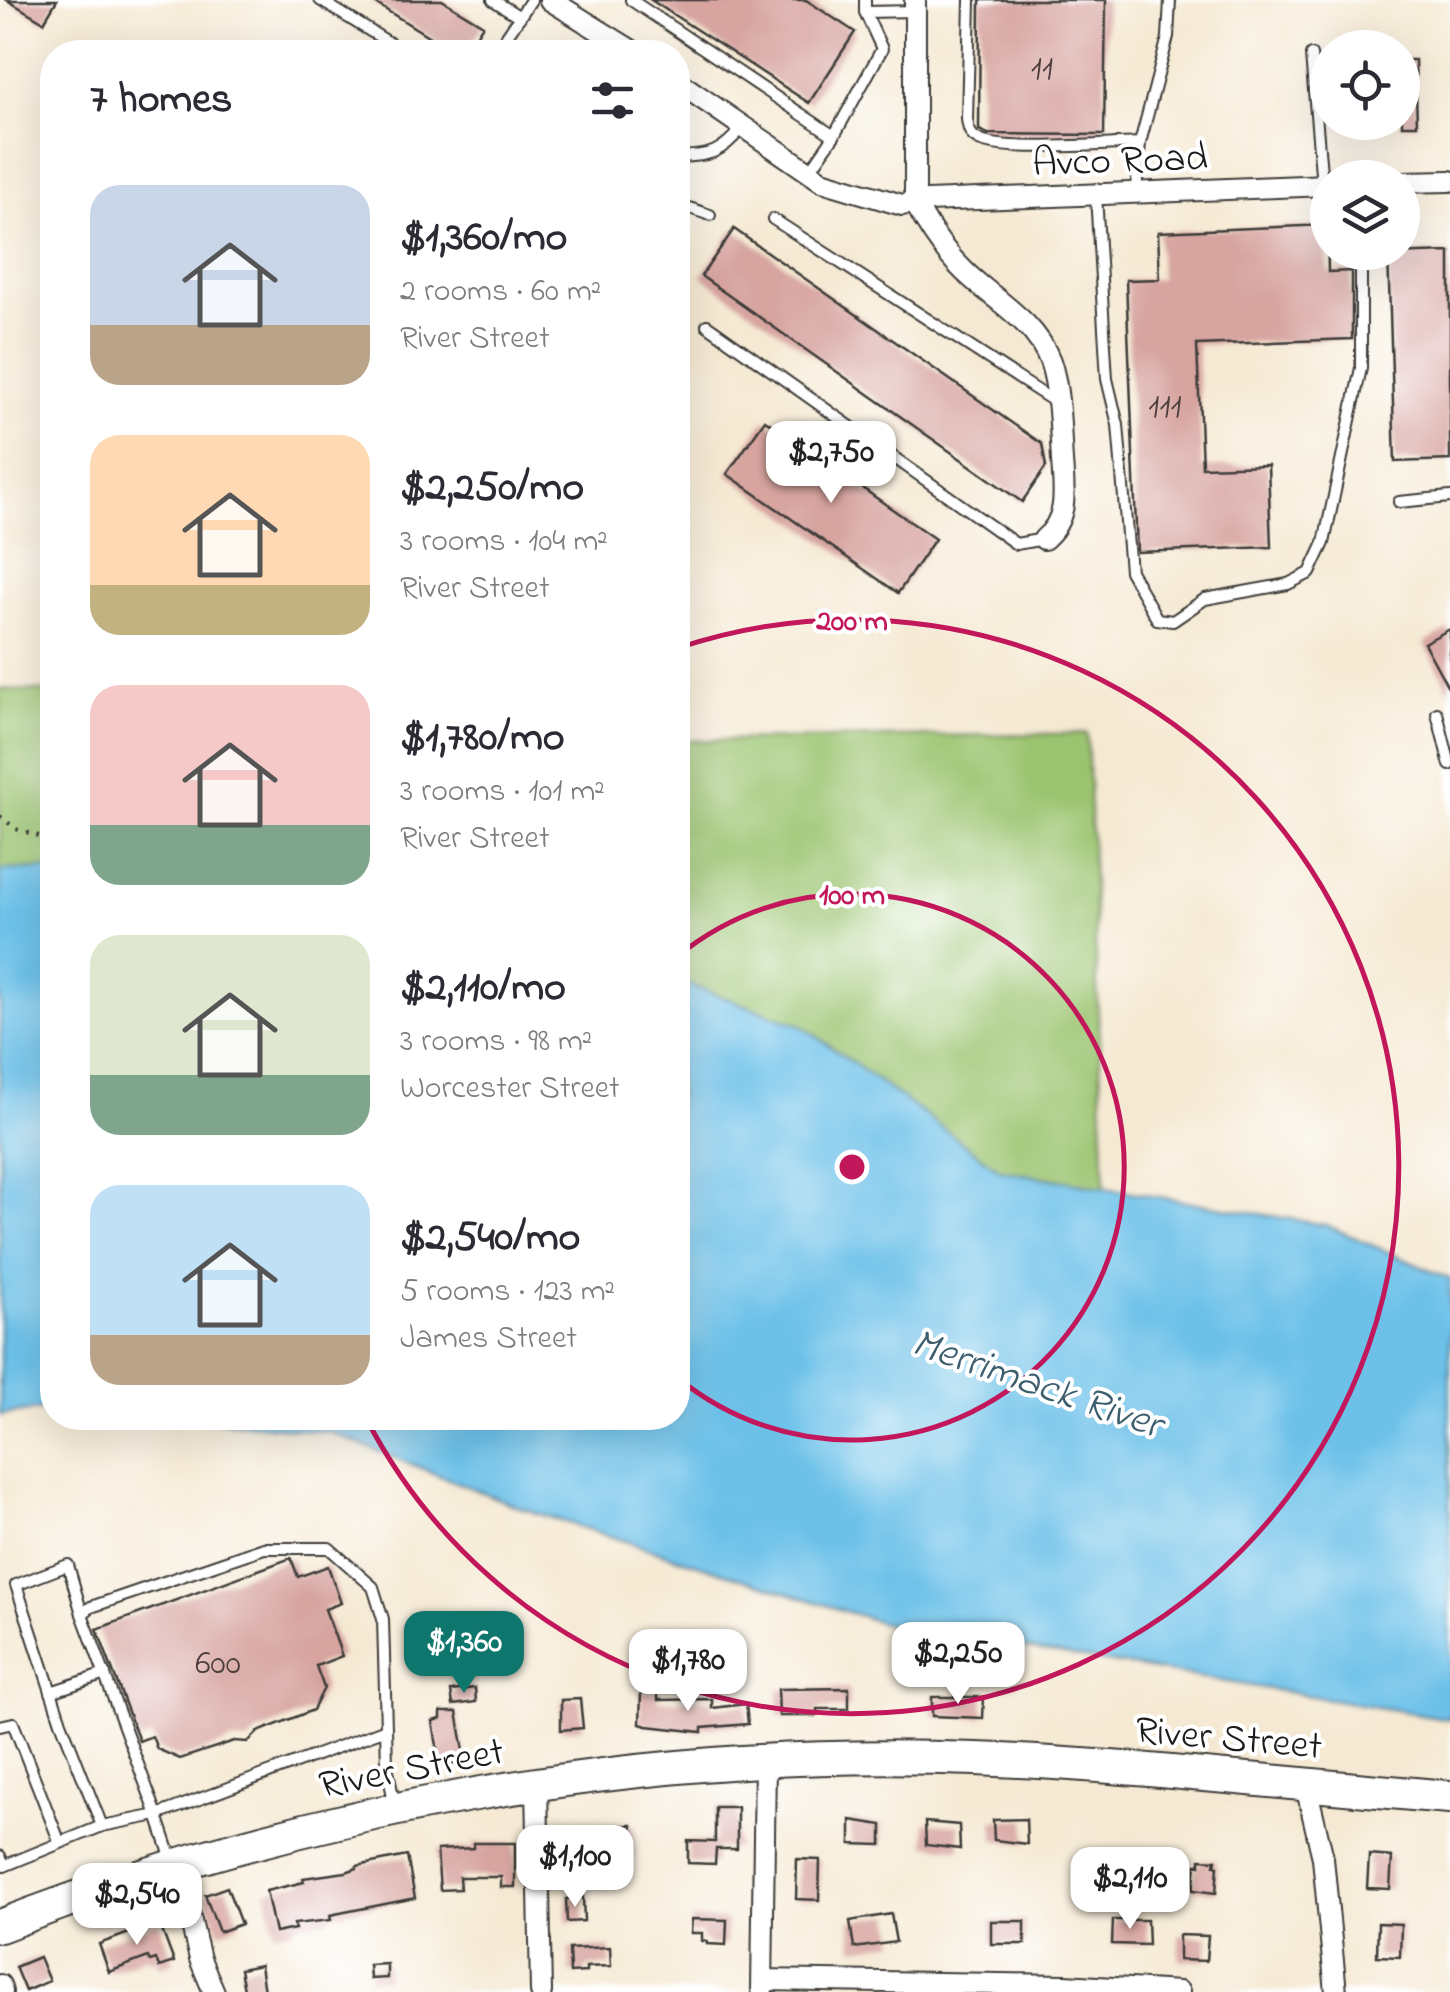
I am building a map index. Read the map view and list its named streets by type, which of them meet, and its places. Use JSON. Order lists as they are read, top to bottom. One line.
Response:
{"streets":{"main road":["River Street"],"street":["Avco Road"]},"water":["Merrimack River"],"house_numbers":["11","111","600"],"page":{"heading":"7 homes","list":[{"name":"$1,360/mo","note":"2 rooms · 60 m² · River Street"},{"name":"$2,250/mo","note":"3 rooms · 104 m² · River Street"},{"name":"$1,780/mo","note":"3 rooms · 101 m² · River Street"},{"name":"$2,110/mo","note":"3 rooms · 98 m² · Worcester Street"},{"name":"$2,540/mo","note":"5 rooms · 123 m² · James Street"}],"price":["$2,750","$1,360","$2,250","$1,780","$1,100","$2,110","$2,540"]},"rings":["200 m","100 m"]}
